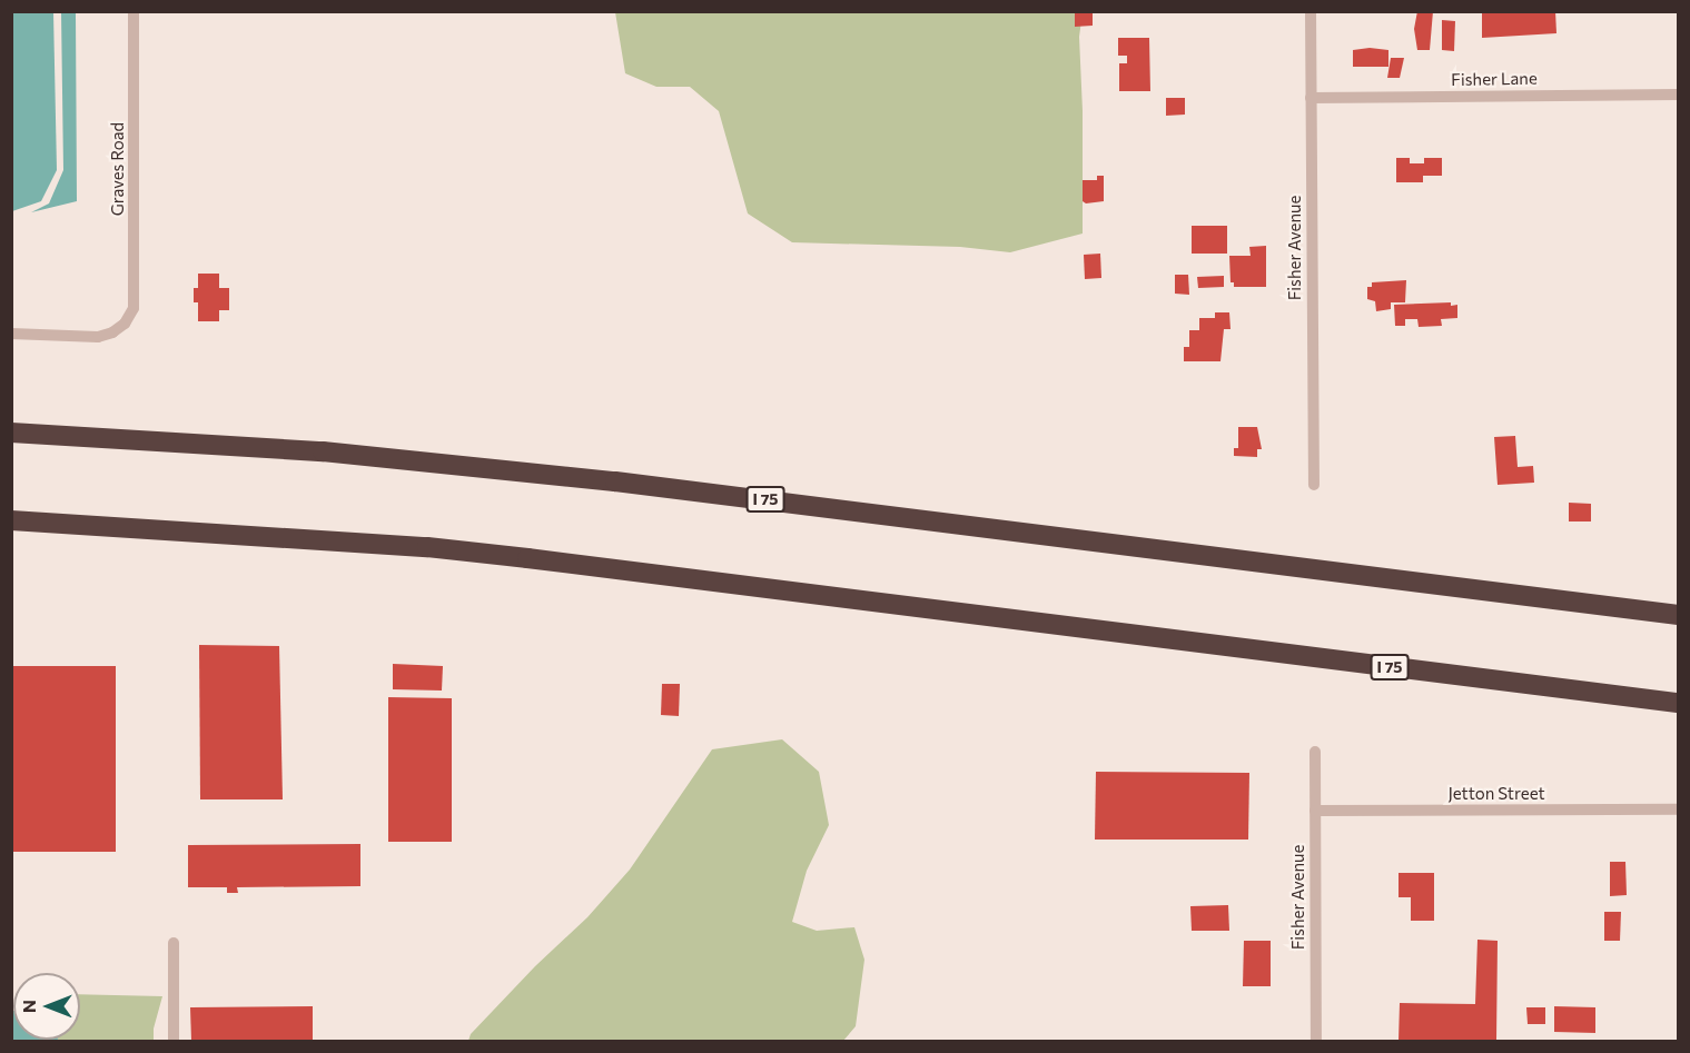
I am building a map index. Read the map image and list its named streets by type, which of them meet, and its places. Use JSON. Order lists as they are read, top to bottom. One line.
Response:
{"streets":{"highway":["I 75"],"street":["Fisher Lane","Graves Road","Fisher Avenue","Jetton Street"]},"crossings":[["Fisher Lane","Fisher Avenue"],["Fisher Avenue","Jetton Street"]],"north":"left"}
